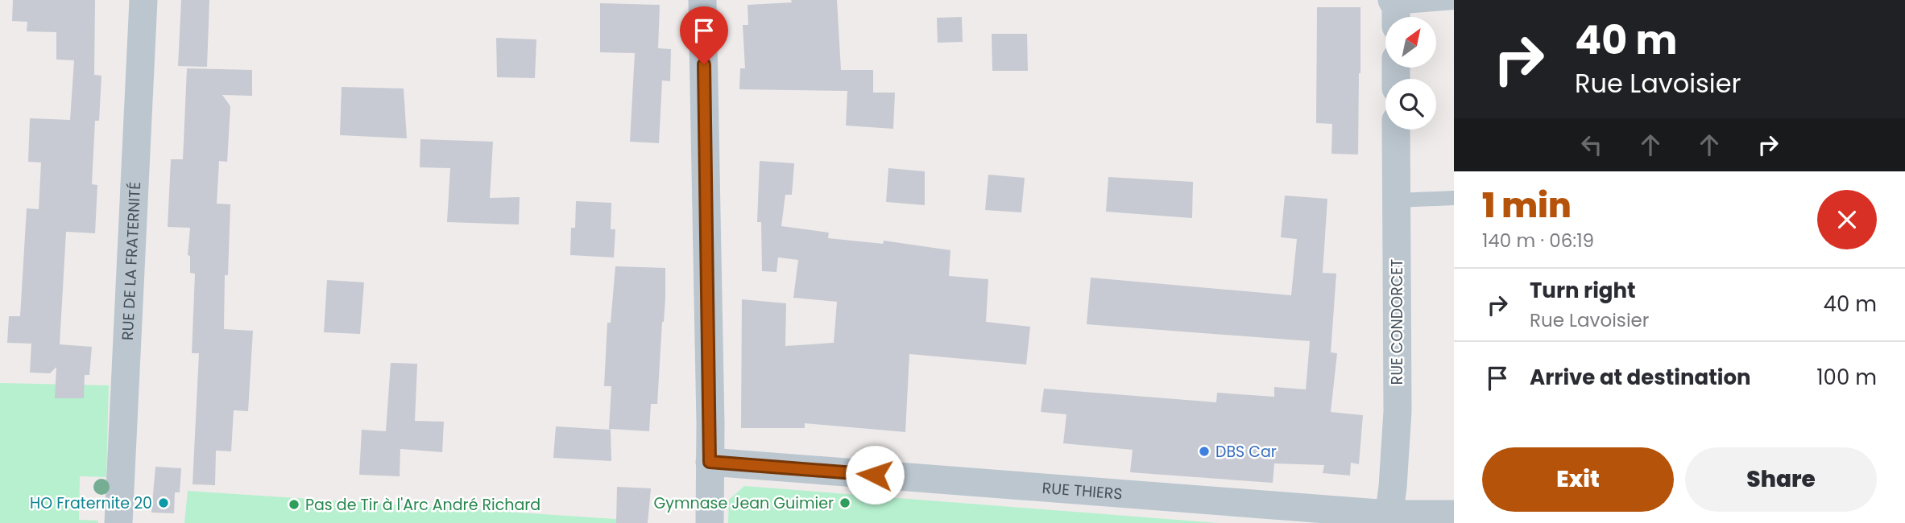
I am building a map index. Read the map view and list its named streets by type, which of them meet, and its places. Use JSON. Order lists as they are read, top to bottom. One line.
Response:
{"streets":{"street":["RUE DE LA FRATERNITÉ","RUE CONDORCET","RUE THIERS"]},"crossings":[["RUE CONDORCET","RUE THIERS"]],"places":["DBS Car","HO Fraternite 20","Gymnase Jean Guimier","Pas de Tir à l'Arc André Richard"],"north":"top right","page":{"turn":["40 m","Rue Lavoisier"],"heading":["1 min","140 m · 06:19"],"list":[{"name":"Turn right","note":"Rue Lavoisier","value":"40 m"},{"name":"Arrive at destination","value":"100 m"}],"buttons":["Exit","Share"]}}
